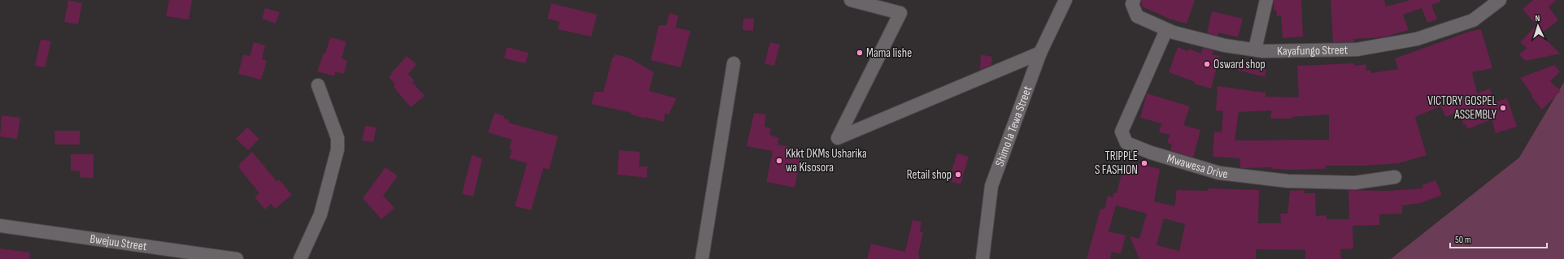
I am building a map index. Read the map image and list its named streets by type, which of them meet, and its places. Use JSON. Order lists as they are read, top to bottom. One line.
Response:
{"streets":{"street":["Kayafungo Street","Shimo la Tewa Street","Mwawesa Drive","Bwejuu Street"]},"crossings":[["Kayafungo Street","Mwawesa Drive"]],"places":["Mama lishe","Osward shop","VICTORY GOSPEL ASSEMBLY","Kkkt DKMs Usharika wa Kisosora","TRIPPLE S FASHION","Retail shop"],"scale_bar":"50 m","north":"top"}
